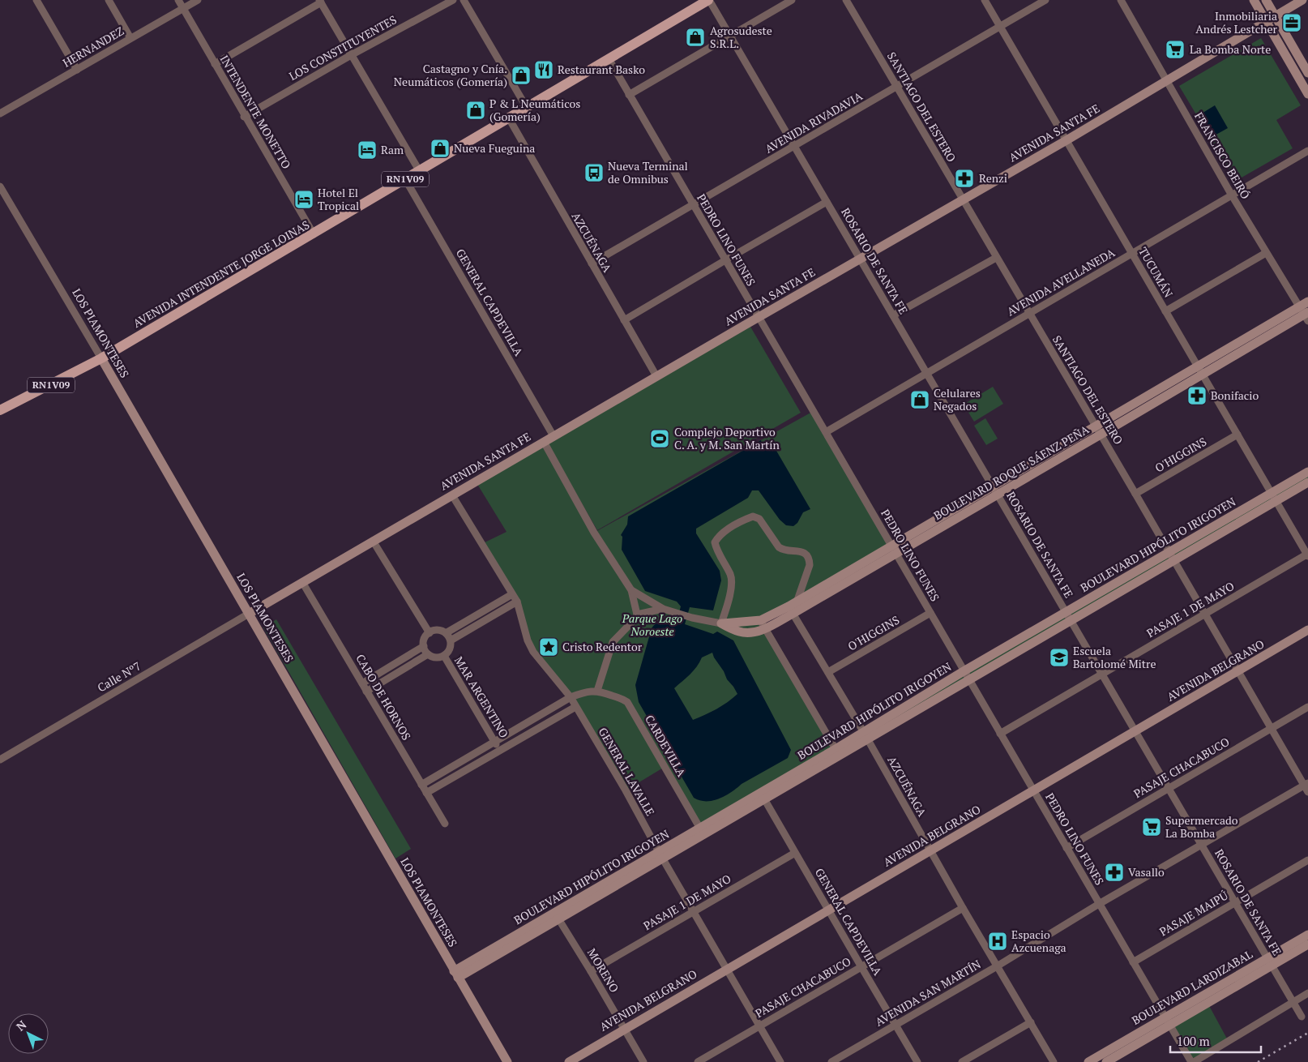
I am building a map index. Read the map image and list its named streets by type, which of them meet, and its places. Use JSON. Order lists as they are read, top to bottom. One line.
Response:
{"streets":{"main road":["RN1V09","AVENIDA INTENDENTE JORGE LOINAS"],"street":["HERNANDEZ","LOS CONSTITUYENTES","SANTIAGO DEL ESTERO","INTENDENTE MONETTO","AVENIDA RIVADAVIA","AVENIDA SANTA FE","FRANCISCO BEIRÓ","PEDRO LINO FUNES","AZCUÉNAGA","ROSARIO DE SANTA FE","TUCUMÁN","AVENIDA AVELLANEDA","GENERAL CAPDEVILLA","LOS PIAMONTESES","O'HIGGINS","BOULEVARD ROQUE SÁENZ PEÑA","BOULEVARD HIPÓLITO IRIGOYEN","PASAJE 1 DE MAYO","AVENIDA BELGRANO","Calle Nº7","CABO DE HORNOS","MAR ARGENTINO","CARDEVILLA","PASAJE CHACABUCO","GENERAL LAVALLE","PASAJE MAIPÚ","MORENO","BOULEVARD LARDIZABAL","AVENIDA SAN MARTÍN"]},"crossings":[["HERNANDEZ","INTENDENTE MONETTO"],["LOS CONSTITUYENTES","INTENDENTE MONETTO"],["SANTIAGO DEL ESTERO","AVENIDA RIVADAVIA"],["SANTIAGO DEL ESTERO","AVENIDA SANTA FE"],["SANTIAGO DEL ESTERO","AVENIDA AVELLANEDA"],["SANTIAGO DEL ESTERO","O'HIGGINS"],["SANTIAGO DEL ESTERO","BOULEVARD ROQUE SÁENZ PEÑA"],["SANTIAGO DEL ESTERO","BOULEVARD HIPÓLITO IRIGOYEN"],["SANTIAGO DEL ESTERO","PASAJE 1 DE MAYO"],["SANTIAGO DEL ESTERO","AVENIDA BELGRANO"],["SANTIAGO DEL ESTERO","PASAJE CHACABUCO"],["SANTIAGO DEL ESTERO","AVENIDA SAN MARTÍN"],["INTENDENTE MONETTO","AVENIDA INTENDENTE JORGE LOINAS"],["AVENIDA RIVADAVIA","PEDRO LINO FUNES"],["AVENIDA RIVADAVIA","AZCUÉNAGA"],["AVENIDA RIVADAVIA","ROSARIO DE SANTA FE"],["AVENIDA RIVADAVIA","TUCUMÁN"],["AVENIDA SANTA FE","FRANCISCO BEIRÓ"],["AVENIDA SANTA FE","PEDRO LINO FUNES"],["AVENIDA SANTA FE","AZCUÉNAGA"],["AVENIDA SANTA FE","ROSARIO DE SANTA FE"],["AVENIDA SANTA FE","TUCUMÁN"],["AVENIDA SANTA FE","GENERAL CAPDEVILLA"],["AVENIDA SANTA FE","LOS PIAMONTESES"],["AVENIDA SANTA FE","Calle Nº7"],["AVENIDA SANTA FE","CABO DE HORNOS"],["AVENIDA SANTA FE","GENERAL LAVALLE"],["FRANCISCO BEIRÓ","AVENIDA AVELLANEDA"],["FRANCISCO BEIRÓ","BOULEVARD ROQUE SÁENZ PEÑA"],["RN1V09","AVENIDA INTENDENTE JORGE LOINAS"],["RN1V09","LOS PIAMONTESES"],["PEDRO LINO FUNES","AVENIDA INTENDENTE JORGE LOINAS"],["PEDRO LINO FUNES","AVENIDA AVELLANEDA"],["PEDRO LINO FUNES","O'HIGGINS"],["PEDRO LINO FUNES","BOULEVARD ROQUE SÁENZ PEÑA"],["PEDRO LINO FUNES","BOULEVARD HIPÓLITO IRIGOYEN"],["PEDRO LINO FUNES","PASAJE 1 DE MAYO"],["PEDRO LINO FUNES","AVENIDA BELGRANO"],["PEDRO LINO FUNES","PASAJE CHACABUCO"],["PEDRO LINO FUNES","PASAJE MAIPÚ"],["PEDRO LINO FUNES","BOULEVARD LARDIZABAL"],["PEDRO LINO FUNES","AVENIDA SAN MARTÍN"],["AZCUÉNAGA","AVENIDA INTENDENTE JORGE LOINAS"],["AZCUÉNAGA","O'HIGGINS"],["AZCUÉNAGA","BOULEVARD ROQUE SÁENZ PEÑA"],["AZCUÉNAGA","BOULEVARD HIPÓLITO IRIGOYEN"],["AZCUÉNAGA","AVENIDA BELGRANO"],["AZCUÉNAGA","PASAJE CHACABUCO"],["AZCUÉNAGA","AVENIDA SAN MARTÍN"],["ROSARIO DE SANTA FE","AVENIDA INTENDENTE JORGE LOINAS"],["ROSARIO DE SANTA FE","AVENIDA AVELLANEDA"],["ROSARIO DE SANTA FE","BOULEVARD ROQUE SÁENZ PEÑA"],["ROSARIO DE SANTA FE","BOULEVARD HIPÓLITO IRIGOYEN"],["ROSARIO DE SANTA FE","PASAJE 1 DE MAYO"],["ROSARIO DE SANTA FE","AVENIDA BELGRANO"],["ROSARIO DE SANTA FE","PASAJE CHACABUCO"],["ROSARIO DE SANTA FE","PASAJE MAIPÚ"],["ROSARIO DE SANTA FE","BOULEVARD LARDIZABAL"],["ROSARIO DE SANTA FE","AVENIDA SAN MARTÍN"],["TUCUMÁN","AVENIDA AVELLANEDA"],["TUCUMÁN","O'HIGGINS"],["TUCUMÁN","BOULEVARD ROQUE SÁENZ PEÑA"],["TUCUMÁN","BOULEVARD HIPÓLITO IRIGOYEN"],["TUCUMÁN","PASAJE 1 DE MAYO"],["AVENIDA INTENDENTE JORGE LOINAS","GENERAL CAPDEVILLA"],["AVENIDA INTENDENTE JORGE LOINAS","LOS PIAMONTESES"],["GENERAL CAPDEVILLA","BOULEVARD HIPÓLITO IRIGOYEN"],["GENERAL CAPDEVILLA","PASAJE 1 DE MAYO"],["GENERAL CAPDEVILLA","AVENIDA BELGRANO"],["GENERAL CAPDEVILLA","PASAJE CHACABUCO"],["GENERAL CAPDEVILLA","AVENIDA SAN MARTÍN"],["LOS PIAMONTESES","BOULEVARD HIPÓLITO IRIGOYEN"],["LOS PIAMONTESES","Calle Nº7"],["BOULEVARD HIPÓLITO IRIGOYEN","CARDEVILLA"],["BOULEVARD HIPÓLITO IRIGOYEN","GENERAL LAVALLE"],["BOULEVARD HIPÓLITO IRIGOYEN","MORENO"],["PASAJE 1 DE MAYO","GENERAL LAVALLE"],["PASAJE 1 DE MAYO","MORENO"],["AVENIDA BELGRANO","GENERAL LAVALLE"],["AVENIDA BELGRANO","MORENO"],["PASAJE CHACABUCO","GENERAL LAVALLE"]],"parks":["Parque Lago Noroeste"],"places":{"office":["Inmobiliaria Andrés Lestcher"],"shop":["Agrosudeste S.R.L.","Castagno y Cnía. Neumáticos (Gomería)","P & L Neumáticos (Gomería)","Nueva Fueguina","Celulares Negados"],"supermarket":["La Bomba Norte","Supermercado La Bomba"],"restaurant":["Restaurant Basko"],"hotel":["Ram","Hotel El Tropical"],"bus stop":["Nueva Terminal de Omnibus"],"pharmacy":["Renzi","Bonifacio","Vasallo"],"sports":["Complejo Deportivo C. A. y M. San Martín"],"place":["Cristo Redentor"],"school or university":["Escuela Bartolomé Mitre"],"hospital":["Espacio Azcuenaga"]},"scale_bar":"100 m","north":"top left"}
